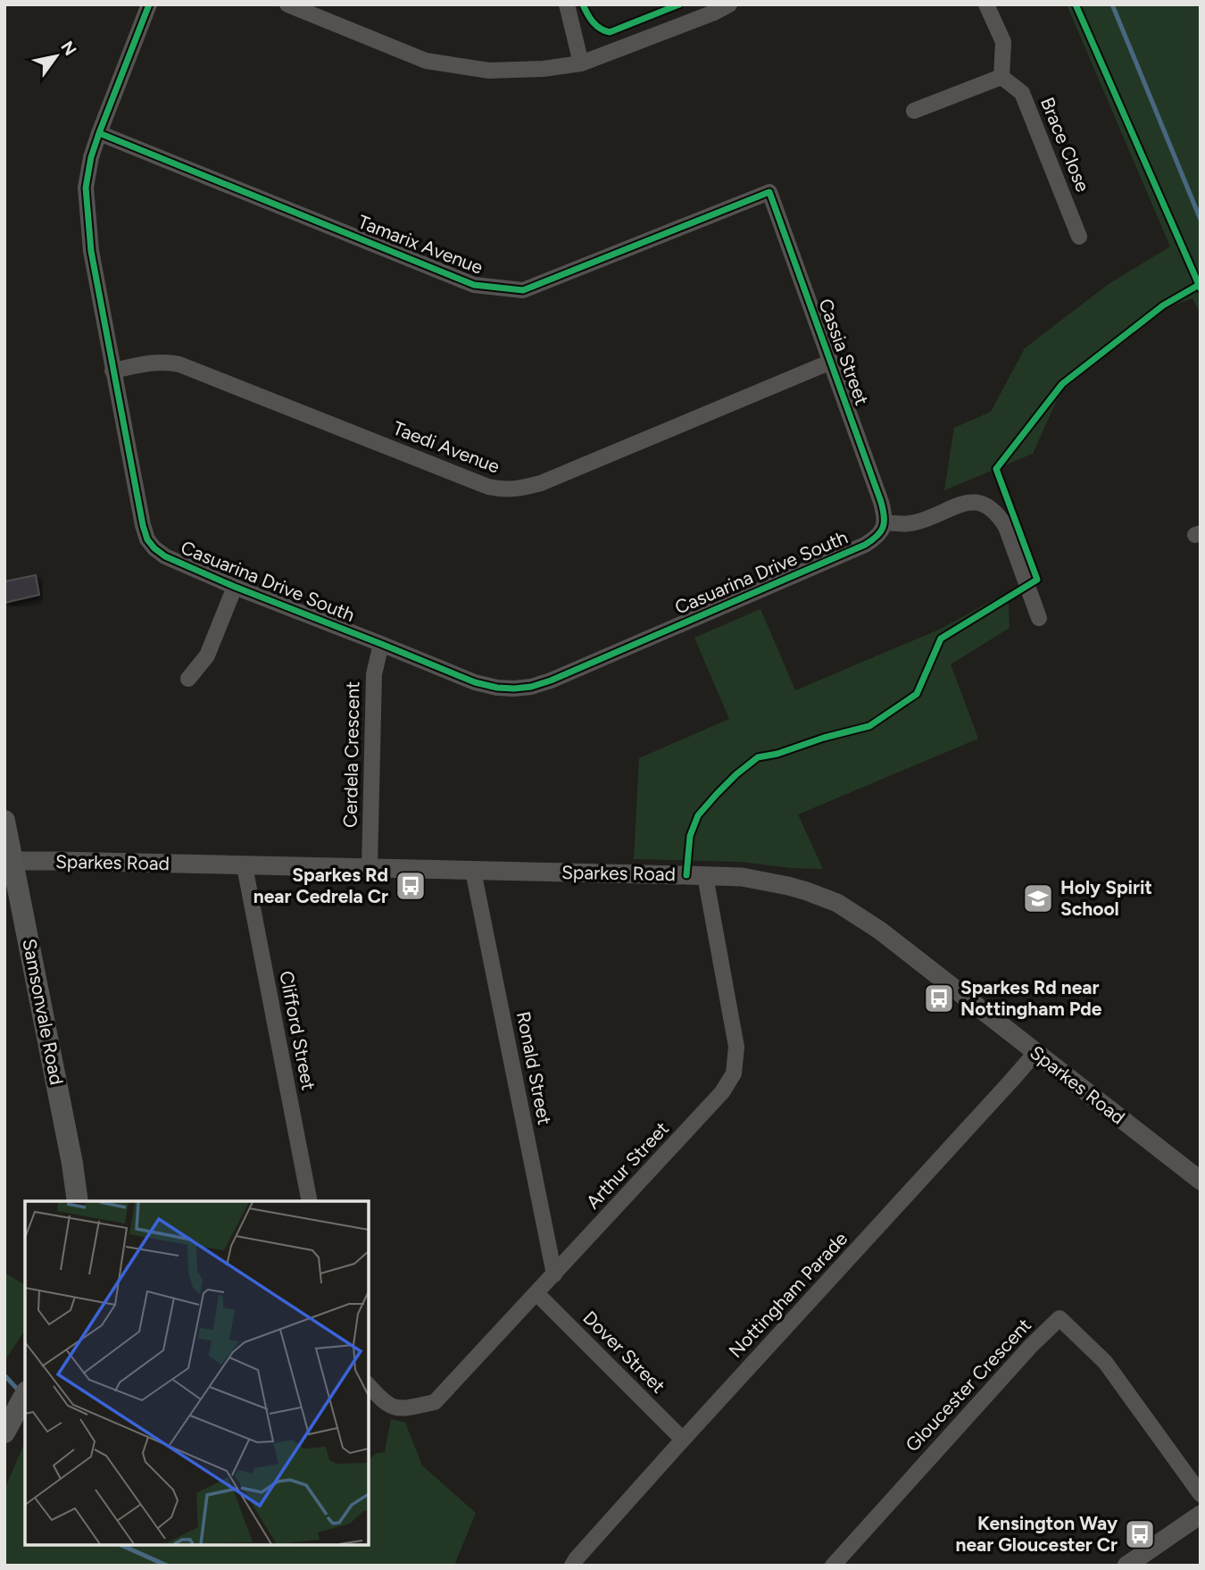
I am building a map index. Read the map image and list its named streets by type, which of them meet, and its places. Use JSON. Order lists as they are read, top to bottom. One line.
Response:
{"streets":{"main road":["Samsonvale Road"],"street":["Brace Close","Tamarix Avenue","Cassia Street","Taedi Avenue","Casuarina Drive South","Cerdela Crescent","Sparkes Road","Clifford Street","Ronald Street","Arthur Street","Nottingham Parade","Dover Street","Gloucester Crescent"]},"crossings":[["Tamarix Avenue","Cassia Street"],["Tamarix Avenue","Casuarina Drive South"],["Cassia Street","Taedi Avenue"],["Cassia Street","Casuarina Drive South"],["Taedi Avenue","Casuarina Drive South"],["Casuarina Drive South","Cerdela Crescent"],["Cerdela Crescent","Sparkes Road"],["Sparkes Road","Samsonvale Road"],["Sparkes Road","Clifford Street"],["Sparkes Road","Ronald Street"],["Sparkes Road","Arthur Street"],["Sparkes Road","Nottingham Parade"],["Ronald Street","Arthur Street"],["Arthur Street","Dover Street"],["Nottingham Parade","Dover Street"]],"places":{"bus stop":["Sparkes Rd near Cedrela Cr","Sparkes Rd near Nottingham Pde","Kensington Way near Gloucester Cr"],"school or university":["Holy Spirit School"]},"north":"top right"}
